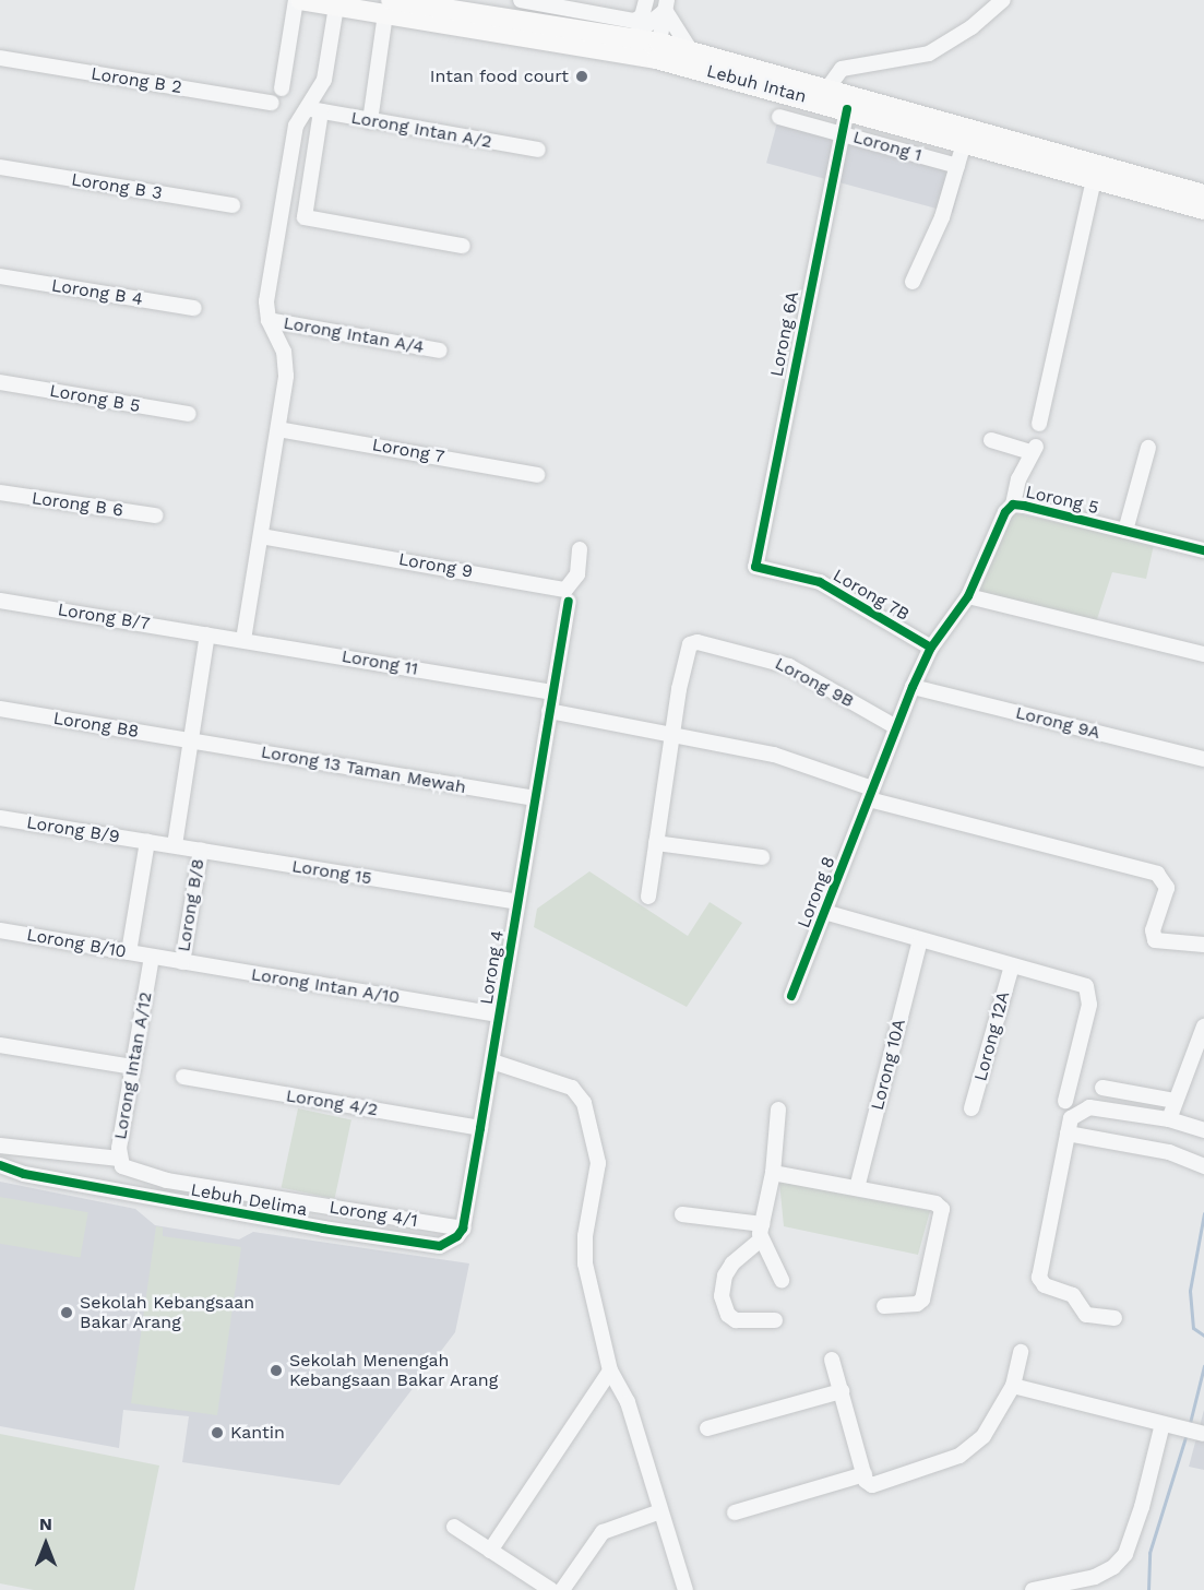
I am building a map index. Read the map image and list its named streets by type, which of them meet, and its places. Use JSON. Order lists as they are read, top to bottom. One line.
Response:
{"streets":{"main road":["Lebuh Intan"],"street":["Lorong B 2","Lorong Intan A/2","Lorong 1","Lorong B 3","Lorong B 4","Lorong 6A","Lorong Intan A/4","Lorong B 5","Lorong 7","Lorong 5","Lorong B 6","Lorong 9","Lorong 7B","Lorong B/7","Lorong 11","Lorong 9B","Lorong 9A","Lorong B8","Lorong 13 Taman Mewah","Lorong B/9","Lorong 15","Lorong 8","Lorong B/8","Lorong B/10","Lorong 4","Lorong Intan A/10","Lorong 12A","Lorong 10A","Lorong Intan A/12","Lorong 4/2","Lebuh Delima","Lorong 4/1"]},"crossings":[["Lebuh Intan","Lorong 6A"],["Lorong 1","Lorong 6A"],["Lorong 6A","Lorong 7B"],["Lorong 5","Lorong 7B"],["Lorong 5","Lorong 9A"],["Lorong 5","Lorong 8"],["Lorong B/7","Lorong 11"],["Lorong 11","Lorong 4"],["Lorong 9B","Lorong 8"],["Lorong 9A","Lorong 8"],["Lorong B8","Lorong 13 Taman Mewah"],["Lorong 13 Taman Mewah","Lorong 4"],["Lorong B/9","Lorong 15"],["Lorong 15","Lorong B/8"],["Lorong 15","Lorong 4"],["Lorong B/8","Lorong Intan A/10"],["Lorong B/10","Lorong Intan A/10"],["Lorong B/10","Lorong Intan A/12"],["Lorong 4","Lorong Intan A/10"],["Lorong 4","Lorong 4/2"],["Lorong 4","Lebuh Delima"],["Lorong 4","Lorong 4/1"],["Lorong Intan A/10","Lorong Intan A/12"],["Lorong Intan A/12","Lorong 4/1"],["Lebuh Delima","Lorong 4/1"]],"places":["Intan food court","Sekolah Kebangsaan Bakar Arang","Sekolah Menengah Kebangsaan Bakar Arang","Kantin"],"north":"top"}
